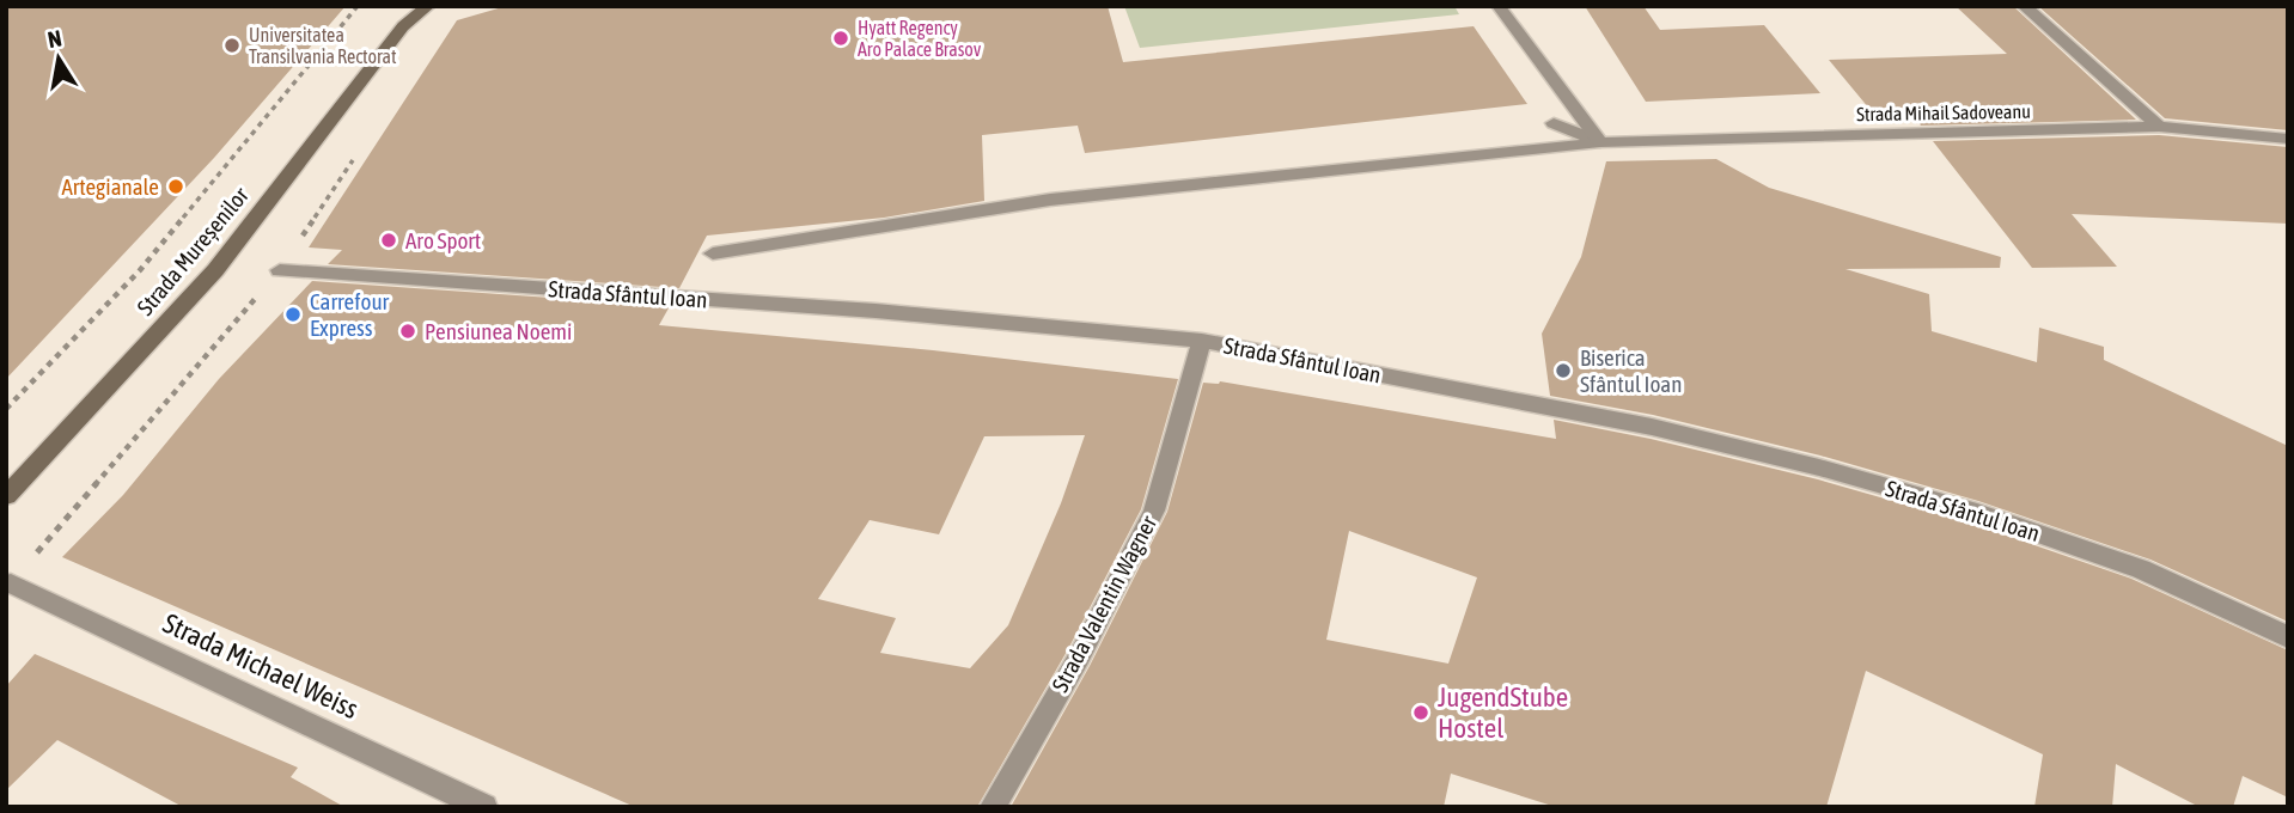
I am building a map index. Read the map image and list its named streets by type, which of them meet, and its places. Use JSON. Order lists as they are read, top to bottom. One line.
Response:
{"streets":{"street":["Strada Mihail Sadoveanu","Strada Mureșenilor","Strada Sfântul Ioan","Strada Valentin Wagner","Strada Michael Weiss"]},"crossings":[["Strada Sfântul Ioan","Strada Valentin Wagner"]],"places":["Hyatt Regency Aro Palace Brasov","Universitatea Transilvania Rectorat","Artegianale","Aro Sport","Carrefour Express","Pensiunea Noemi","Biserica Sfântul Ioan","JugendStube Hostel"],"north":"top"}
